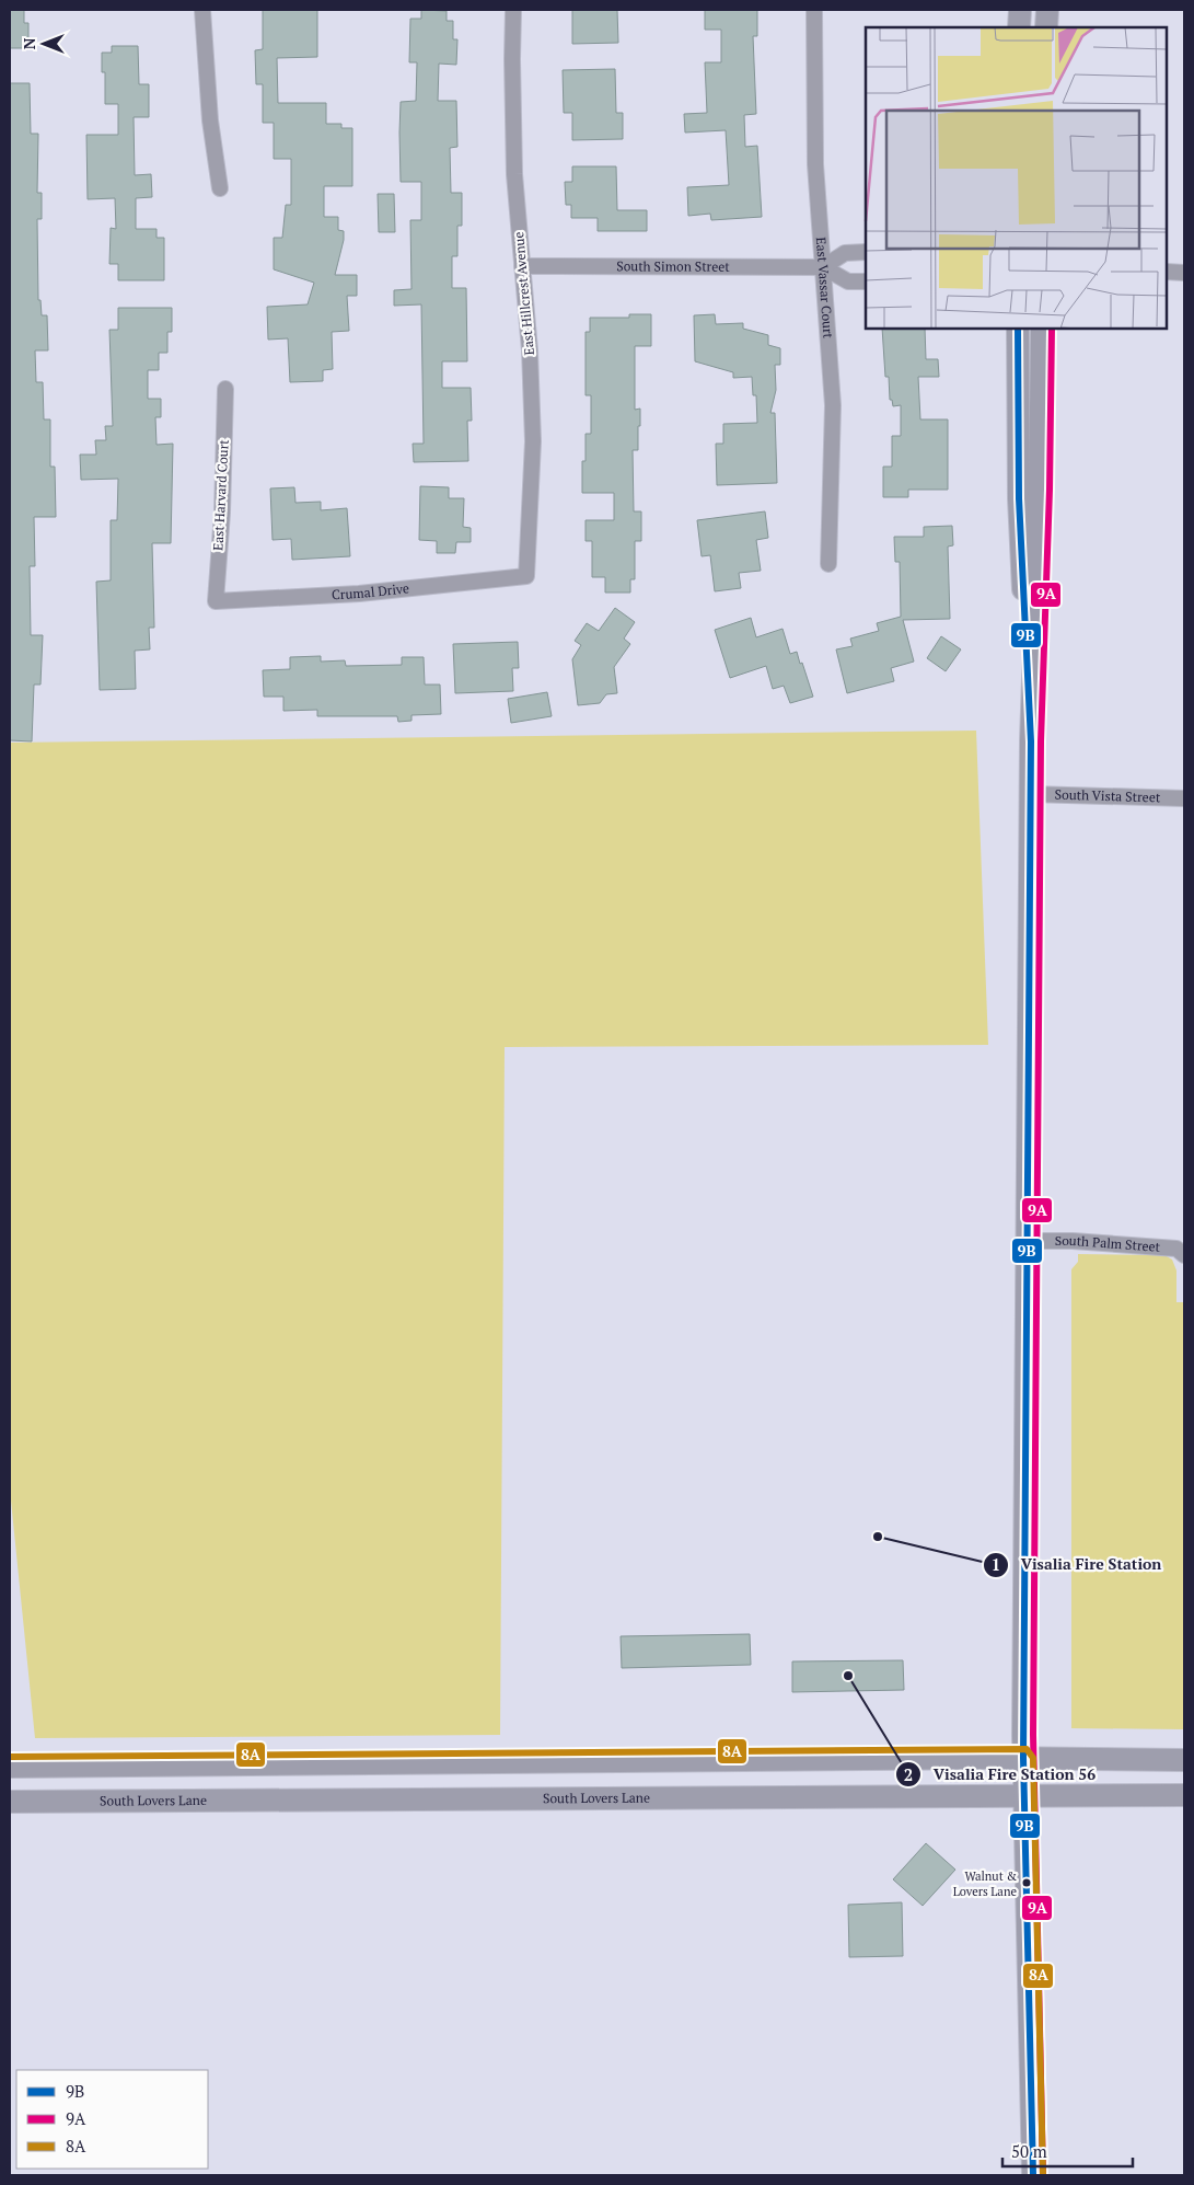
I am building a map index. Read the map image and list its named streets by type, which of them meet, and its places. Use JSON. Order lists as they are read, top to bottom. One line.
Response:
{"streets":{"main road":["South Lovers Lane"],"street":["South Simon Street","East Vassar Court","East Hillcrest Avenue","East Harvard Court","Crumal Drive","South Vista Street","South Palm Street"]},"crossings":[["South Simon Street","East Vassar Court"],["South Simon Street","East Hillcrest Avenue"],["East Hillcrest Avenue","Crumal Drive"],["East Harvard Court","Crumal Drive"]],"places":["Visalia Fire Station","Visalia Fire Station 56","Walnut & Lovers Lane"],"lines":["transit line 9B","transit line 9A","transit line 8A"],"legend":["9B","9A","8A"],"scale_bar":"50 m","north":"left"}
